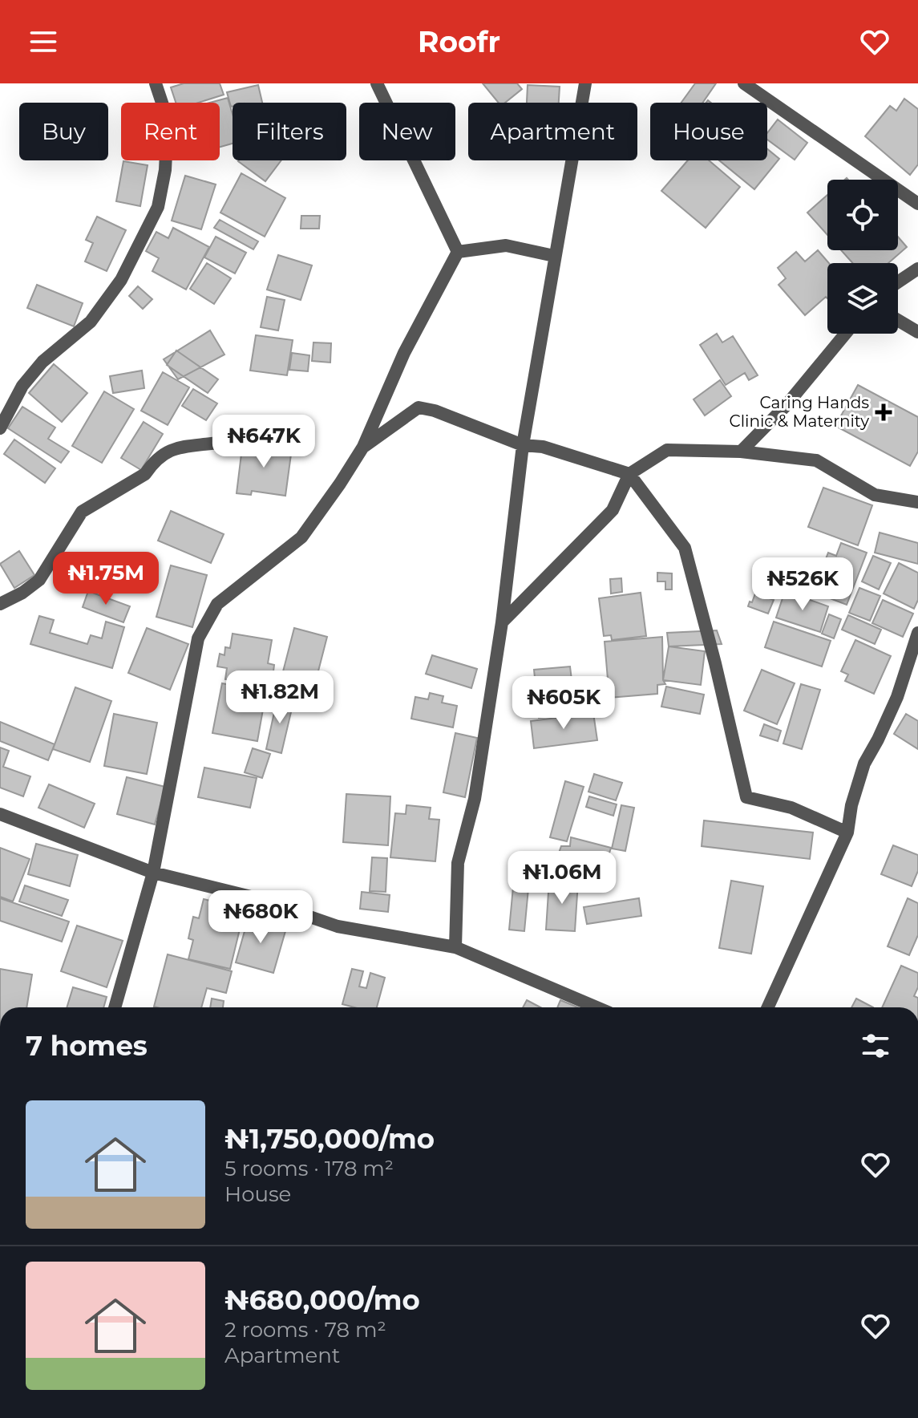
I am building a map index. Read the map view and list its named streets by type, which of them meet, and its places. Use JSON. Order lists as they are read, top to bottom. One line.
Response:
{"places":{"health":["Caring Hands Clinic & Maternity"]},"page":{"header":"Roofr","chip":["Buy","Rent","Filters","New","Apartment","House"],"price":["₦647K","₦1.75M","₦526K","₦1.82M","₦605K","₦1.06M","₦680K"],"heading":"7 homes","list":[{"name":"₦1,750,000/mo","note":"5 rooms · 178 m² · House"},{"name":"₦680,000/mo","note":"2 rooms · 78 m² · Apartment"}]}}
